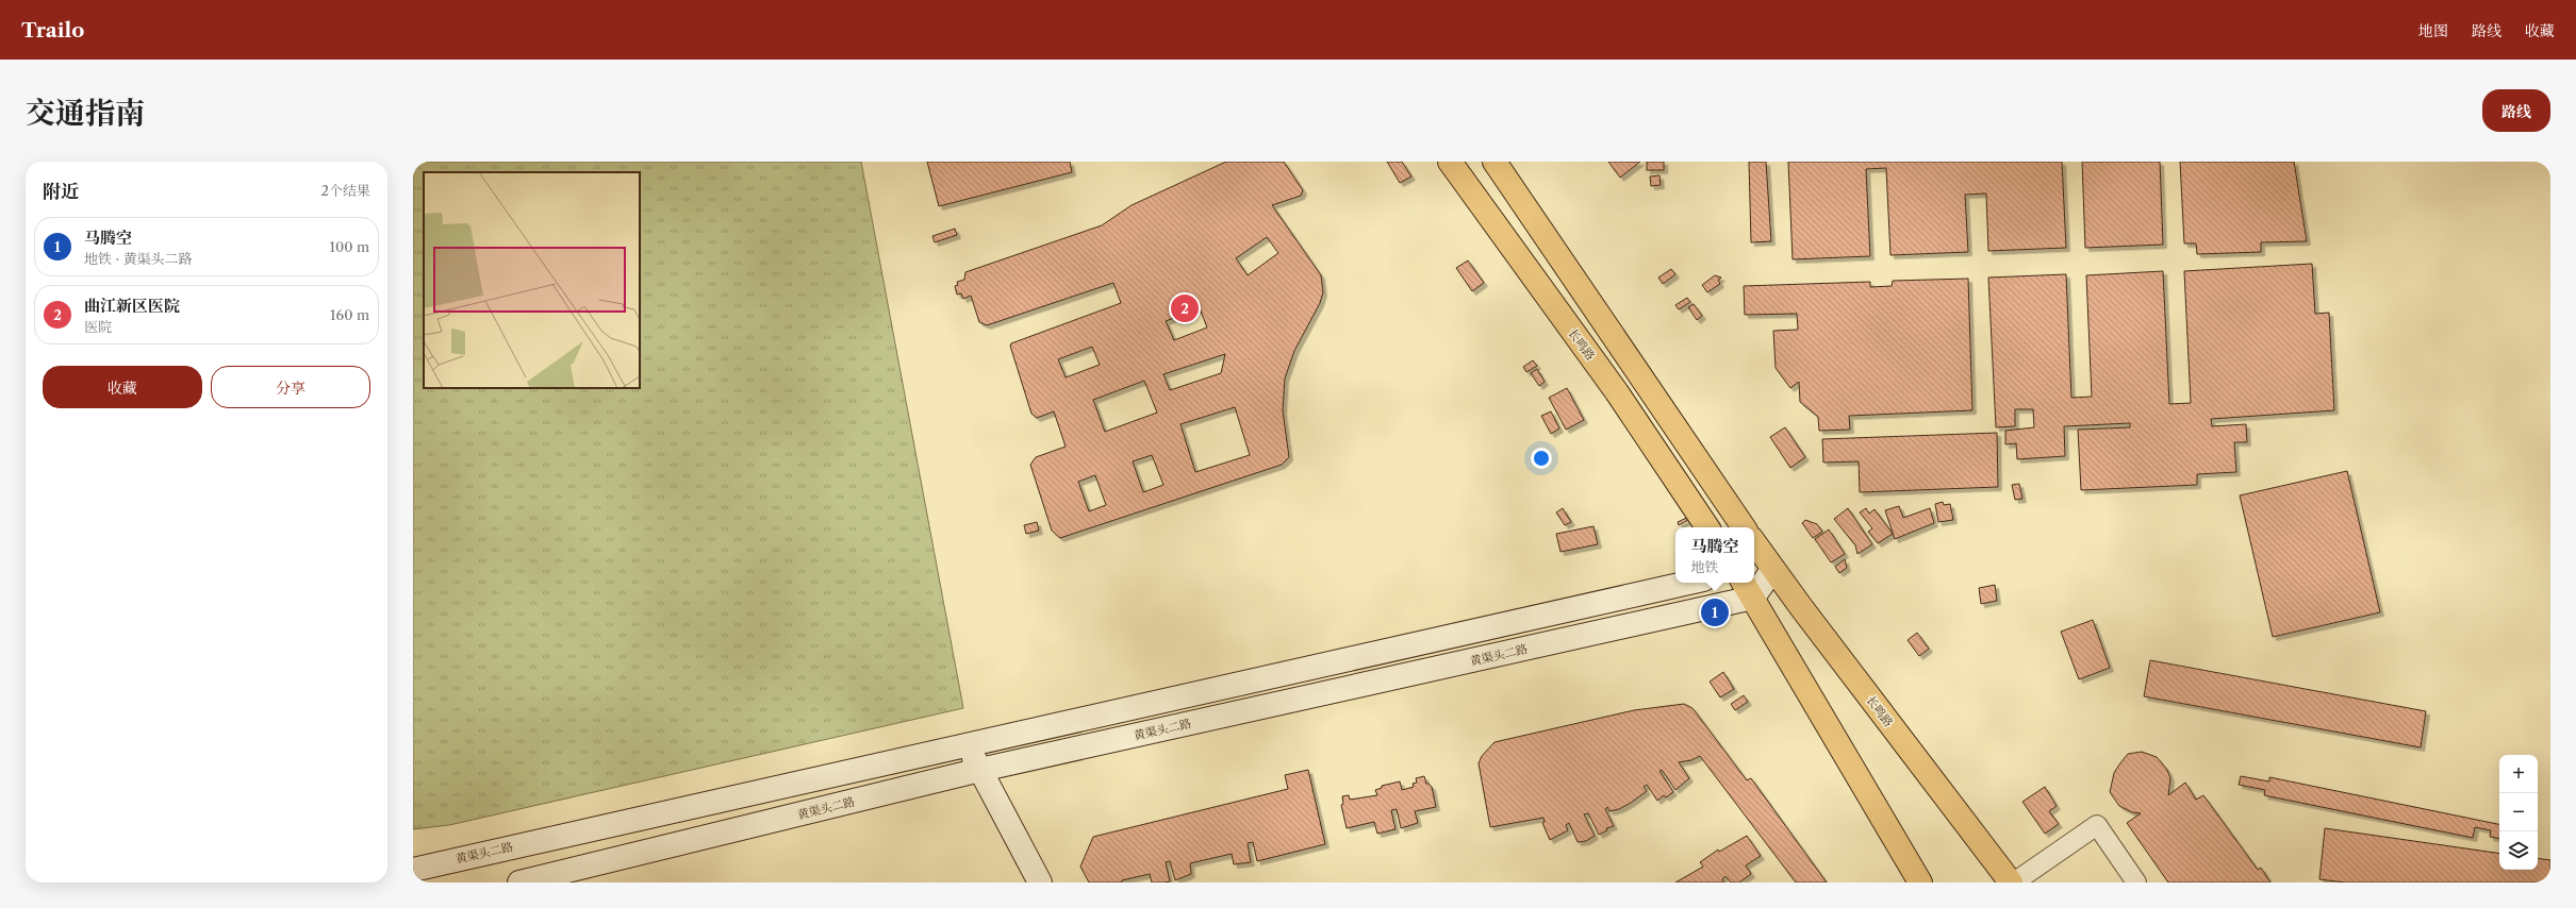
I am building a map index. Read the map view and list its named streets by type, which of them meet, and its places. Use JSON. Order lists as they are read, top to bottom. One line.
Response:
{"streets":{"main road":["长鸣路","黄渠头二路"]},"page":{"header":"Trailo","nav":["地图","路线","收藏"],"title":"交通指南","buttons":["路线",["收藏","分享"]],"heading":["附近","2个结果"],"list":[{"mark":"1","name":"马腾空","note":"地铁 · 黄渠头二路","value":"100 m"},{"mark":"2","name":"曲江新区医院","note":"医院","value":"160 m"}],"pins":["2","1"],"popup":["马腾空","地铁"],"map_buttons":["+","−"]}}
